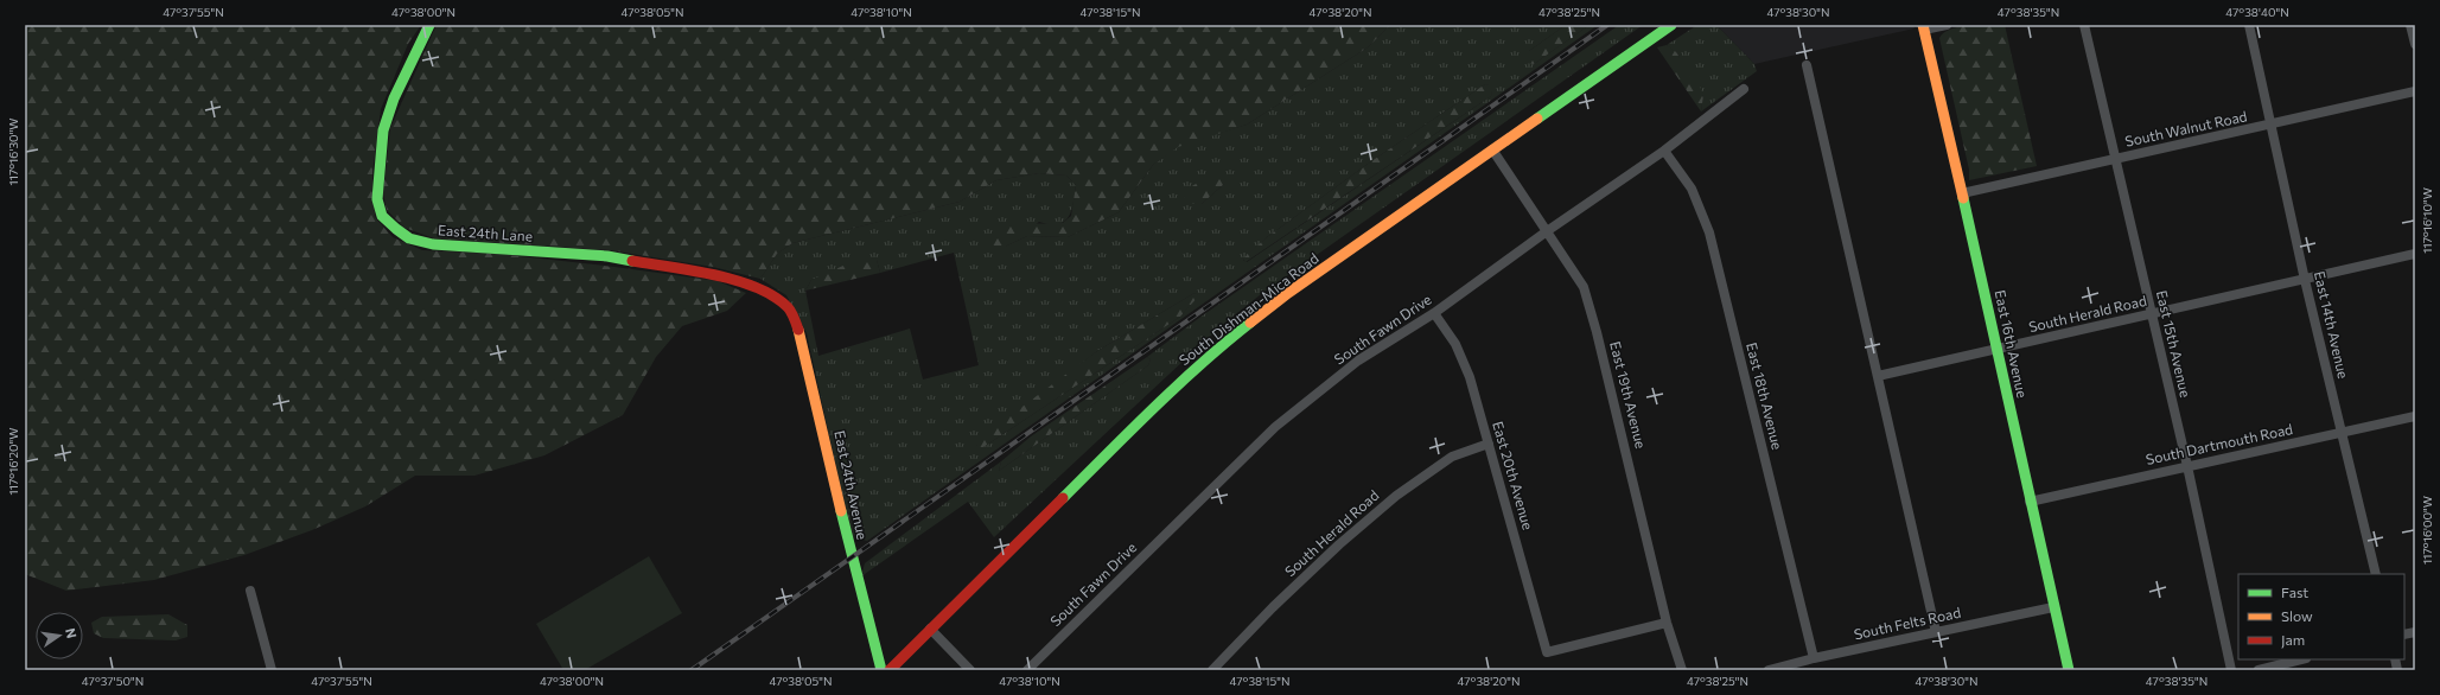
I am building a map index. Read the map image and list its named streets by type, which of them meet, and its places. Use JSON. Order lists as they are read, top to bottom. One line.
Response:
{"streets":{"main road":["East 24th Lane","South Dishman-Mica Road","East 16th Avenue","East 24th Avenue"],"street":["South Walnut Road","South Herald Road","East 14th Avenue","South Fawn Drive","East 15th Avenue","East 19th Avenue","East 18th Avenue","South Dartmouth Road","East 20th Avenue","South Felts Road"]},"crossings":[["South Walnut Road","East 14th Avenue"],["South Walnut Road","East 16th Avenue"],["South Walnut Road","East 15th Avenue"],["East 24th Lane","East 24th Avenue"],["South Dishman-Mica Road","East 19th Avenue"],["South Herald Road","East 14th Avenue"],["South Herald Road","East 16th Avenue"],["South Herald Road","East 15th Avenue"],["South Herald Road","East 20th Avenue"],["East 14th Avenue","South Dartmouth Road"],["South Fawn Drive","East 19th Avenue"],["South Fawn Drive","East 18th Avenue"],["South Fawn Drive","East 20th Avenue"],["East 16th Avenue","South Dartmouth Road"],["East 16th Avenue","South Felts Road"],["East 15th Avenue","South Dartmouth Road"],["East 19th Avenue","East 20th Avenue"],["East 18th Avenue","South Felts Road"]],"legend":["Fast","Slow","Jam"],"north":"right","coordinates":["47°37'55\"N","47°38'00\"N","47°38'05\"N","47°38'10\"N","47°38'15\"N","47°38'20\"N","47°38'25\"N","47°38'30\"N","47°38'35\"N","47°38'40\"N","117°16'30\"W","117°16'10\"W","117°16'20\"W","117°16'00\"W","47°37'50\"N"]}
